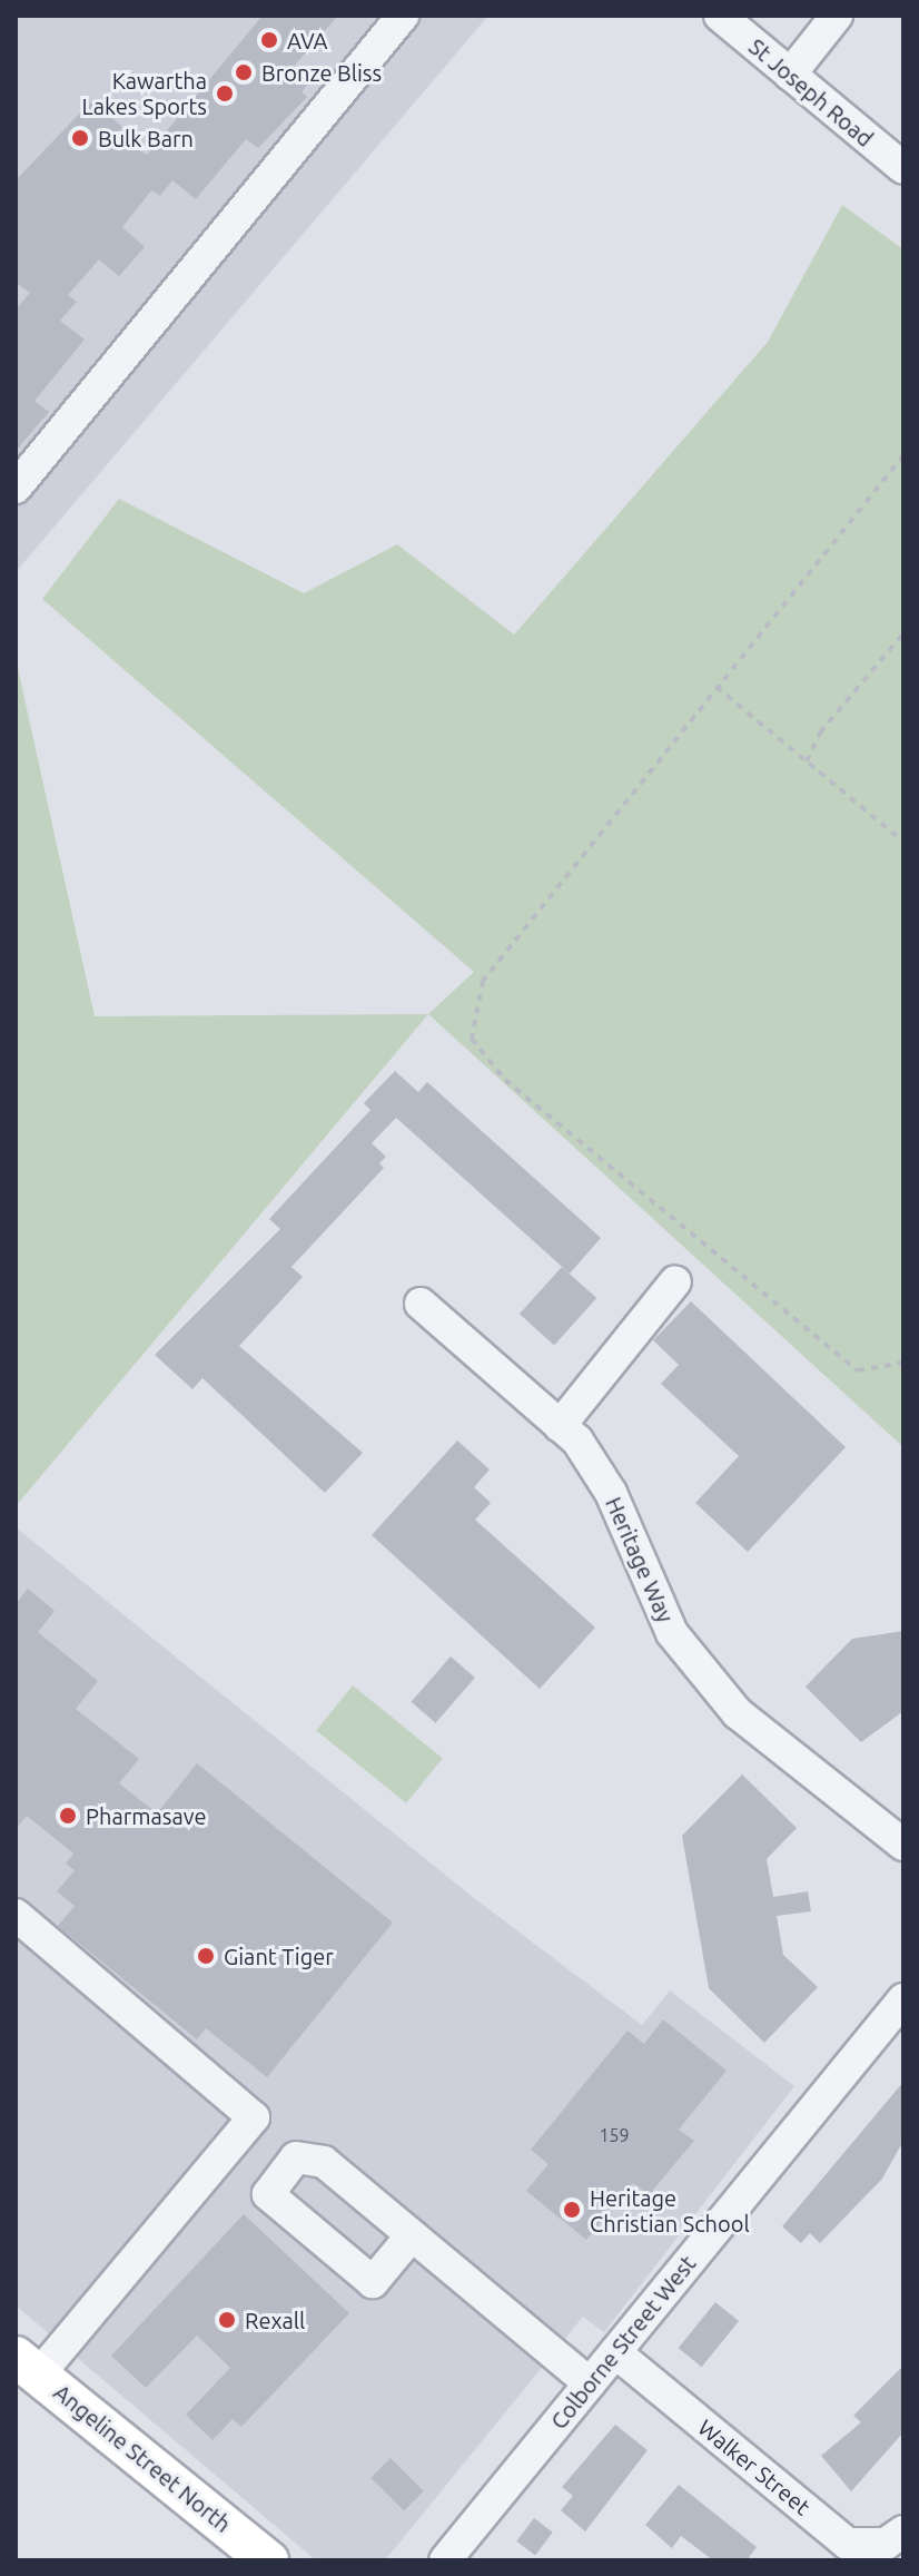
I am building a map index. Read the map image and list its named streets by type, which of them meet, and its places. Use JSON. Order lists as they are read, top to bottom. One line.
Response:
{"streets":{"main road":["Angeline Street North"],"street":["St Joseph Road","Heritage Way","Colborne Street West","Walker Street"]},"crossings":[["Colborne Street West","Walker Street"]],"places":["AVA","Bronze Bliss","Kawartha Lakes Sports","Bulk Barn","Pharmasave","Giant Tiger","Heritage Christian School","Rexall"],"house_numbers":["159"]}
